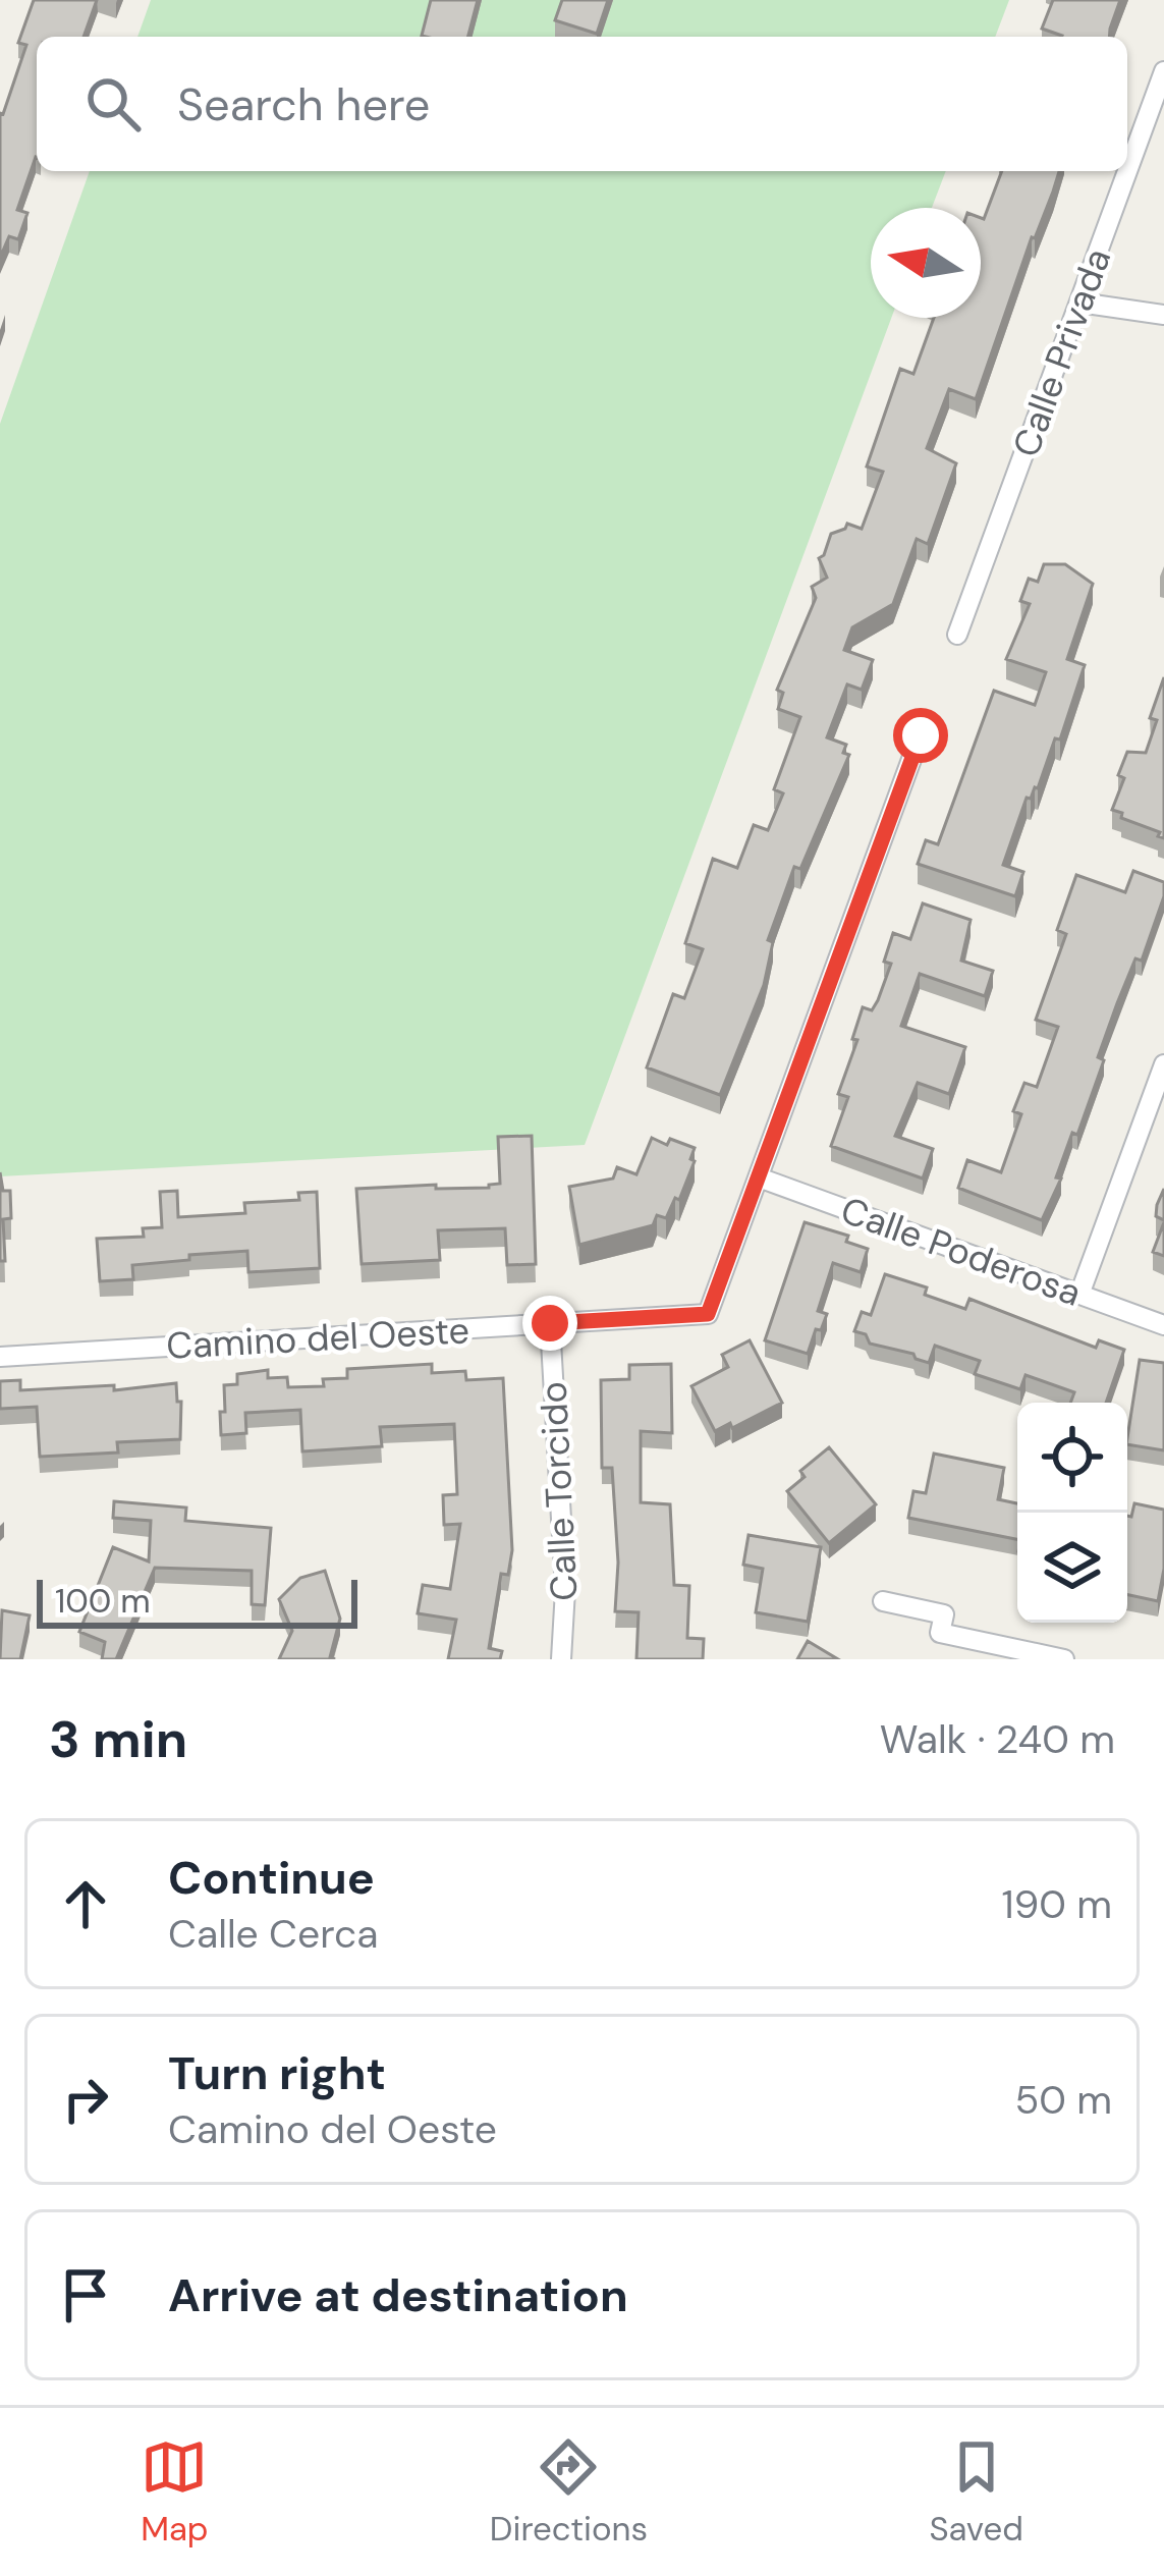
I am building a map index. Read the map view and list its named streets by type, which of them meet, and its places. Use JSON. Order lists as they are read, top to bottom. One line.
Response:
{"streets":{"street":["Calle Privada","Calle Poderosa","Camino del Oeste","Calle Torcido"]},"crossings":[["Calle Poderosa","Camino del Oeste"],["Camino del Oeste","Calle Torcido"]],"scale_bar":"100 m","north":"left","page":{"search":"Search here","scale":"100 m","heading":["3 min","Walk · 240 m"],"list":[["Continue","Calle Cerca","190 m"],["Turn right","Camino del Oeste","50 m"],"Arrive at destination"],"nav":["Map","Directions","Saved"]}}
